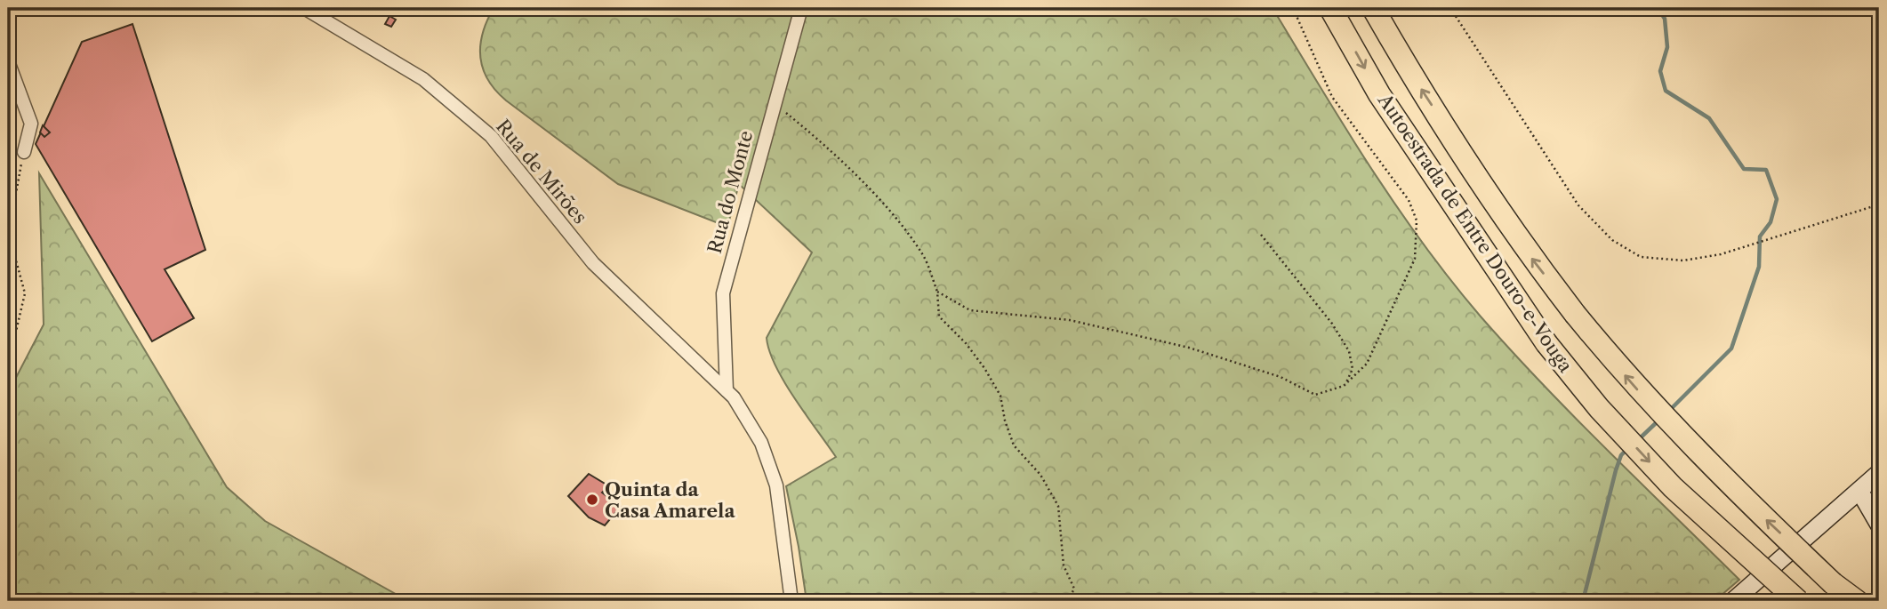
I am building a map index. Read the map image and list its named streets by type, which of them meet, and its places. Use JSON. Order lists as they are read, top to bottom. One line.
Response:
{"streets":{"highway":["Autoestrada de Entre Douro-e-Vouga"],"street":["Rua de Mirões","Rua do Monte"]},"crossings":[["Rua de Mirões","Rua do Monte"]],"places":["Quinta da Casa Amarela"]}
